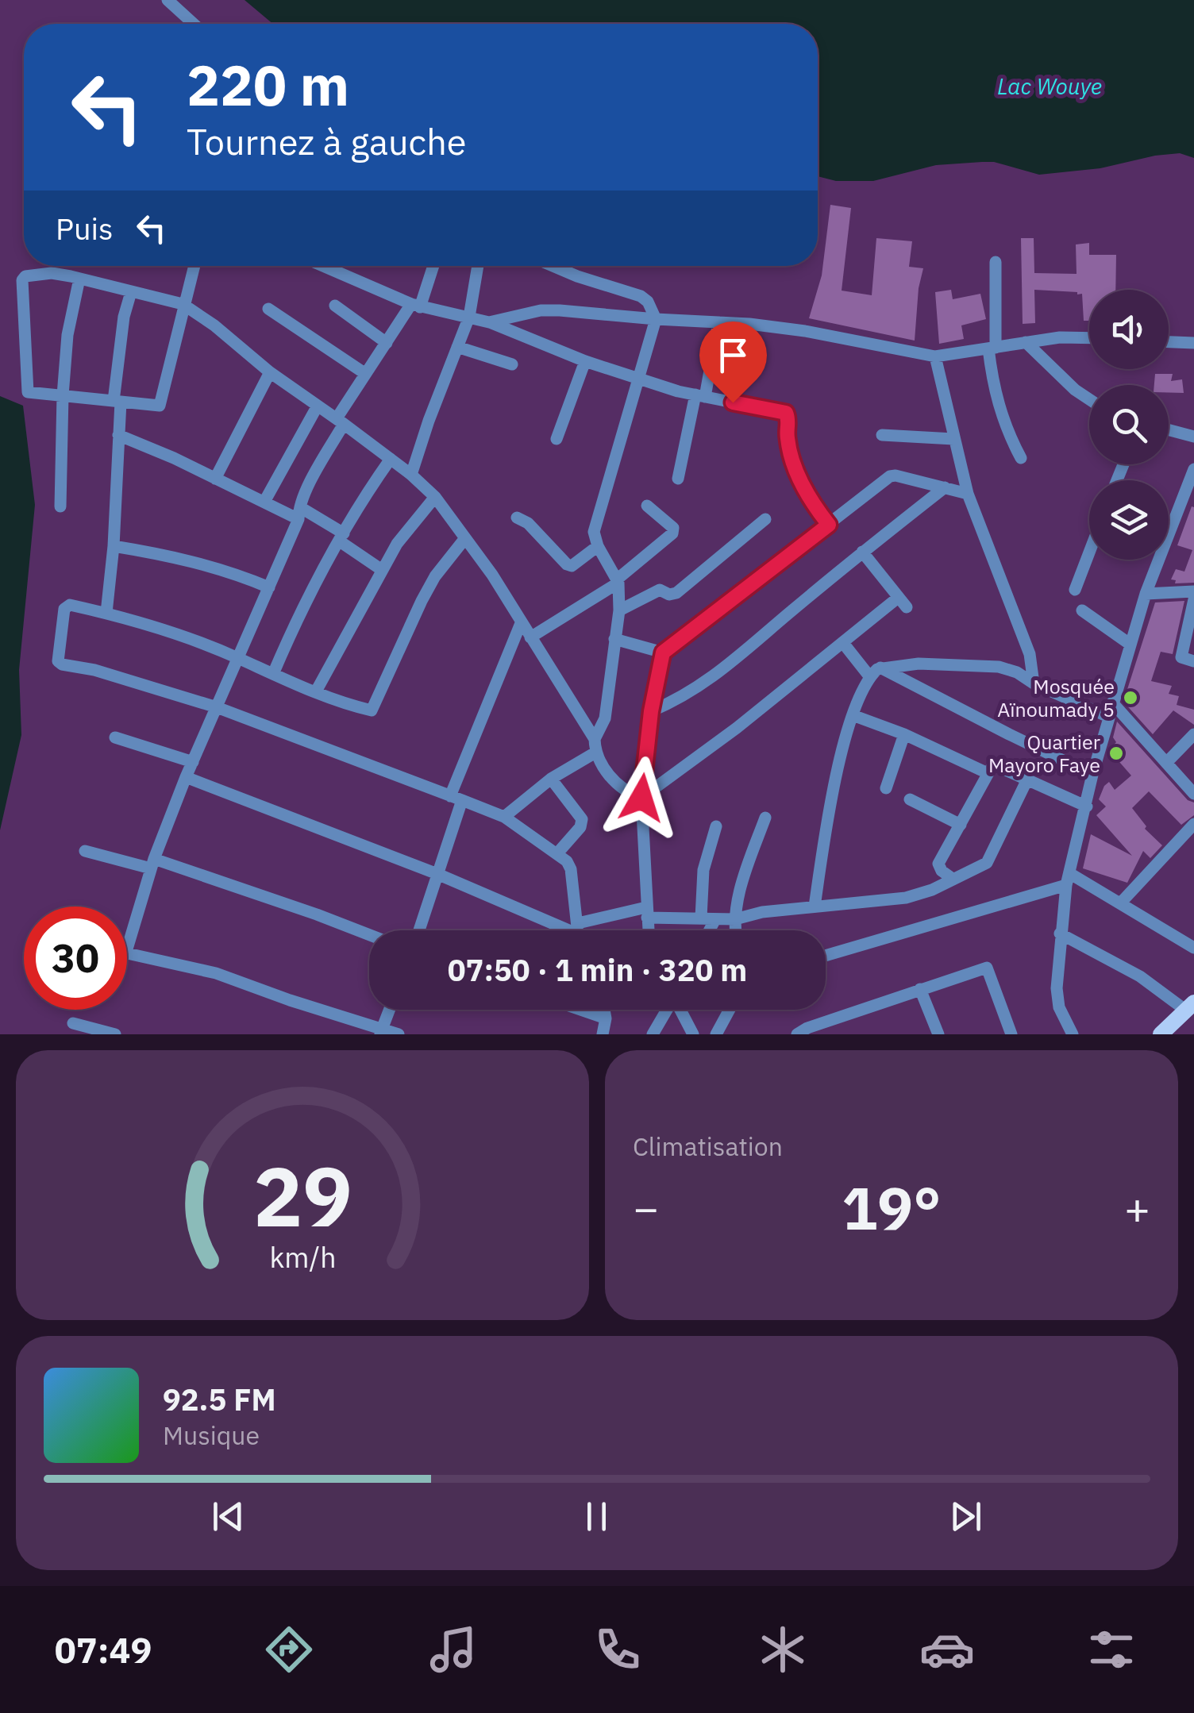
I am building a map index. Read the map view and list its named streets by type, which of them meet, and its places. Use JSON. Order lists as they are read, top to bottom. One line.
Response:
{"water":["Lac Wouye"],"places":["Mosquée Aïnoumady 5","Quartier Mayoro Faye"],"page":{"turn":["220 m","Tournez à gauche"],"then":"Puis","limit":"30","trip":"07:50 · 1 min · 320 m","tile":"Climatisation","heat":["−","19°","+"],"song":["92.5 FM","Musique"],"tabs":"07:49","gauge":["29","km/h"]}}
